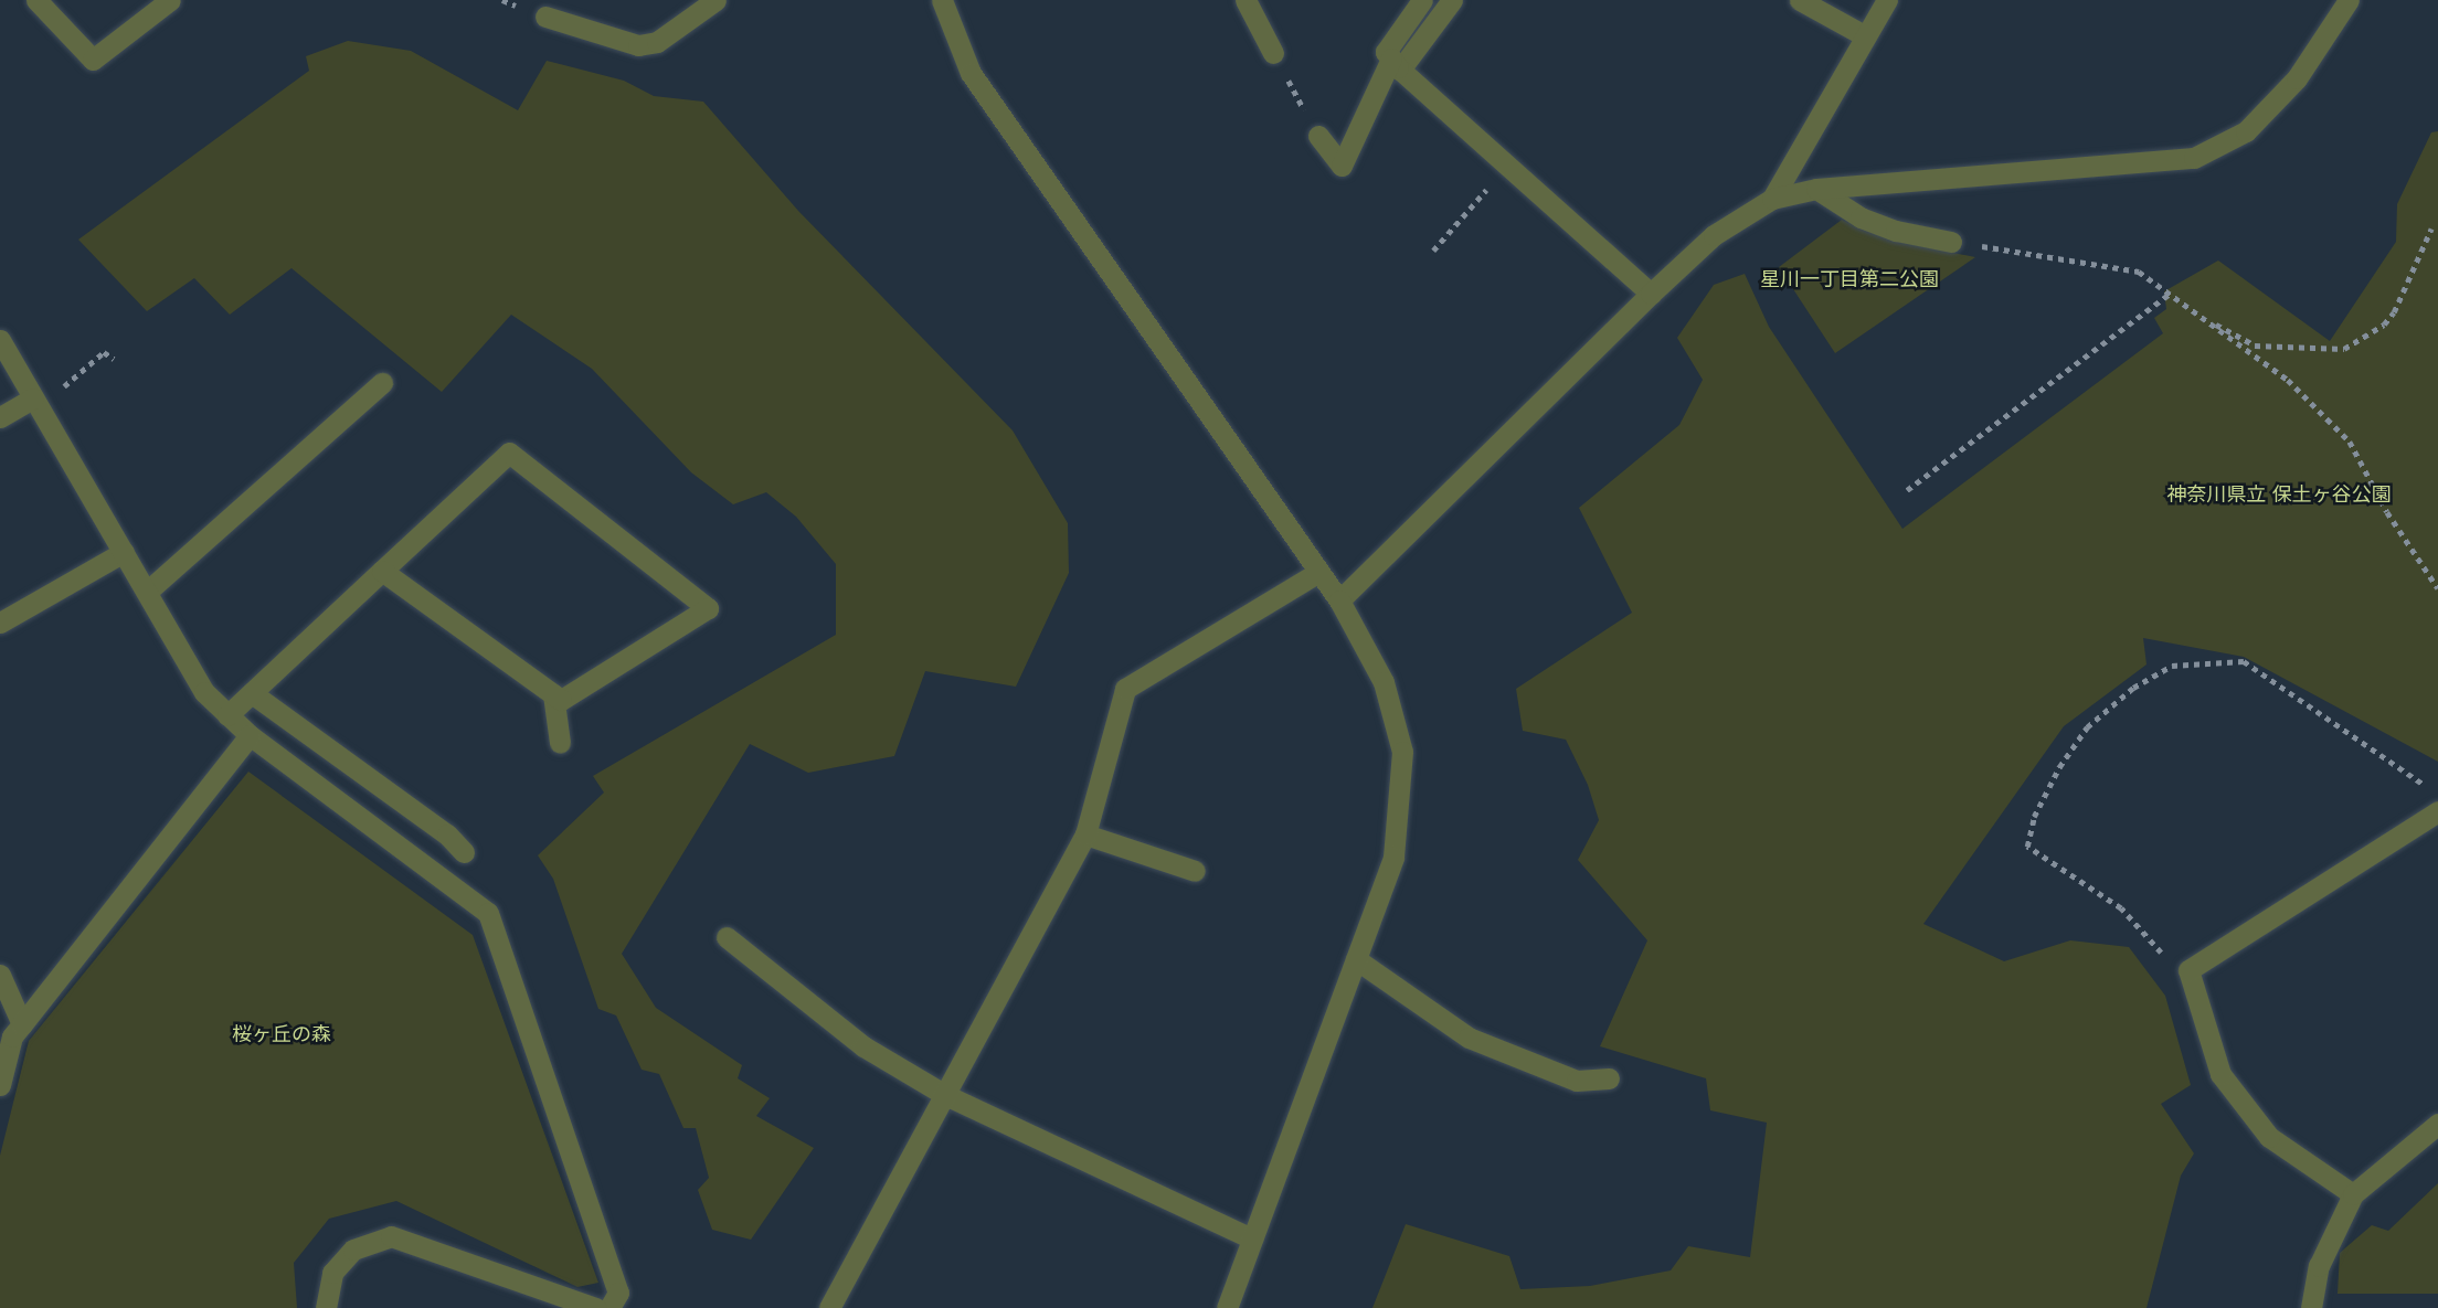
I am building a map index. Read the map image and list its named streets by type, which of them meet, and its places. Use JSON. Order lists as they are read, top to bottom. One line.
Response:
{"parks":["星川一丁目第二公園","神奈川県立 保土ヶ谷公園","桜ヶ丘の森"]}
